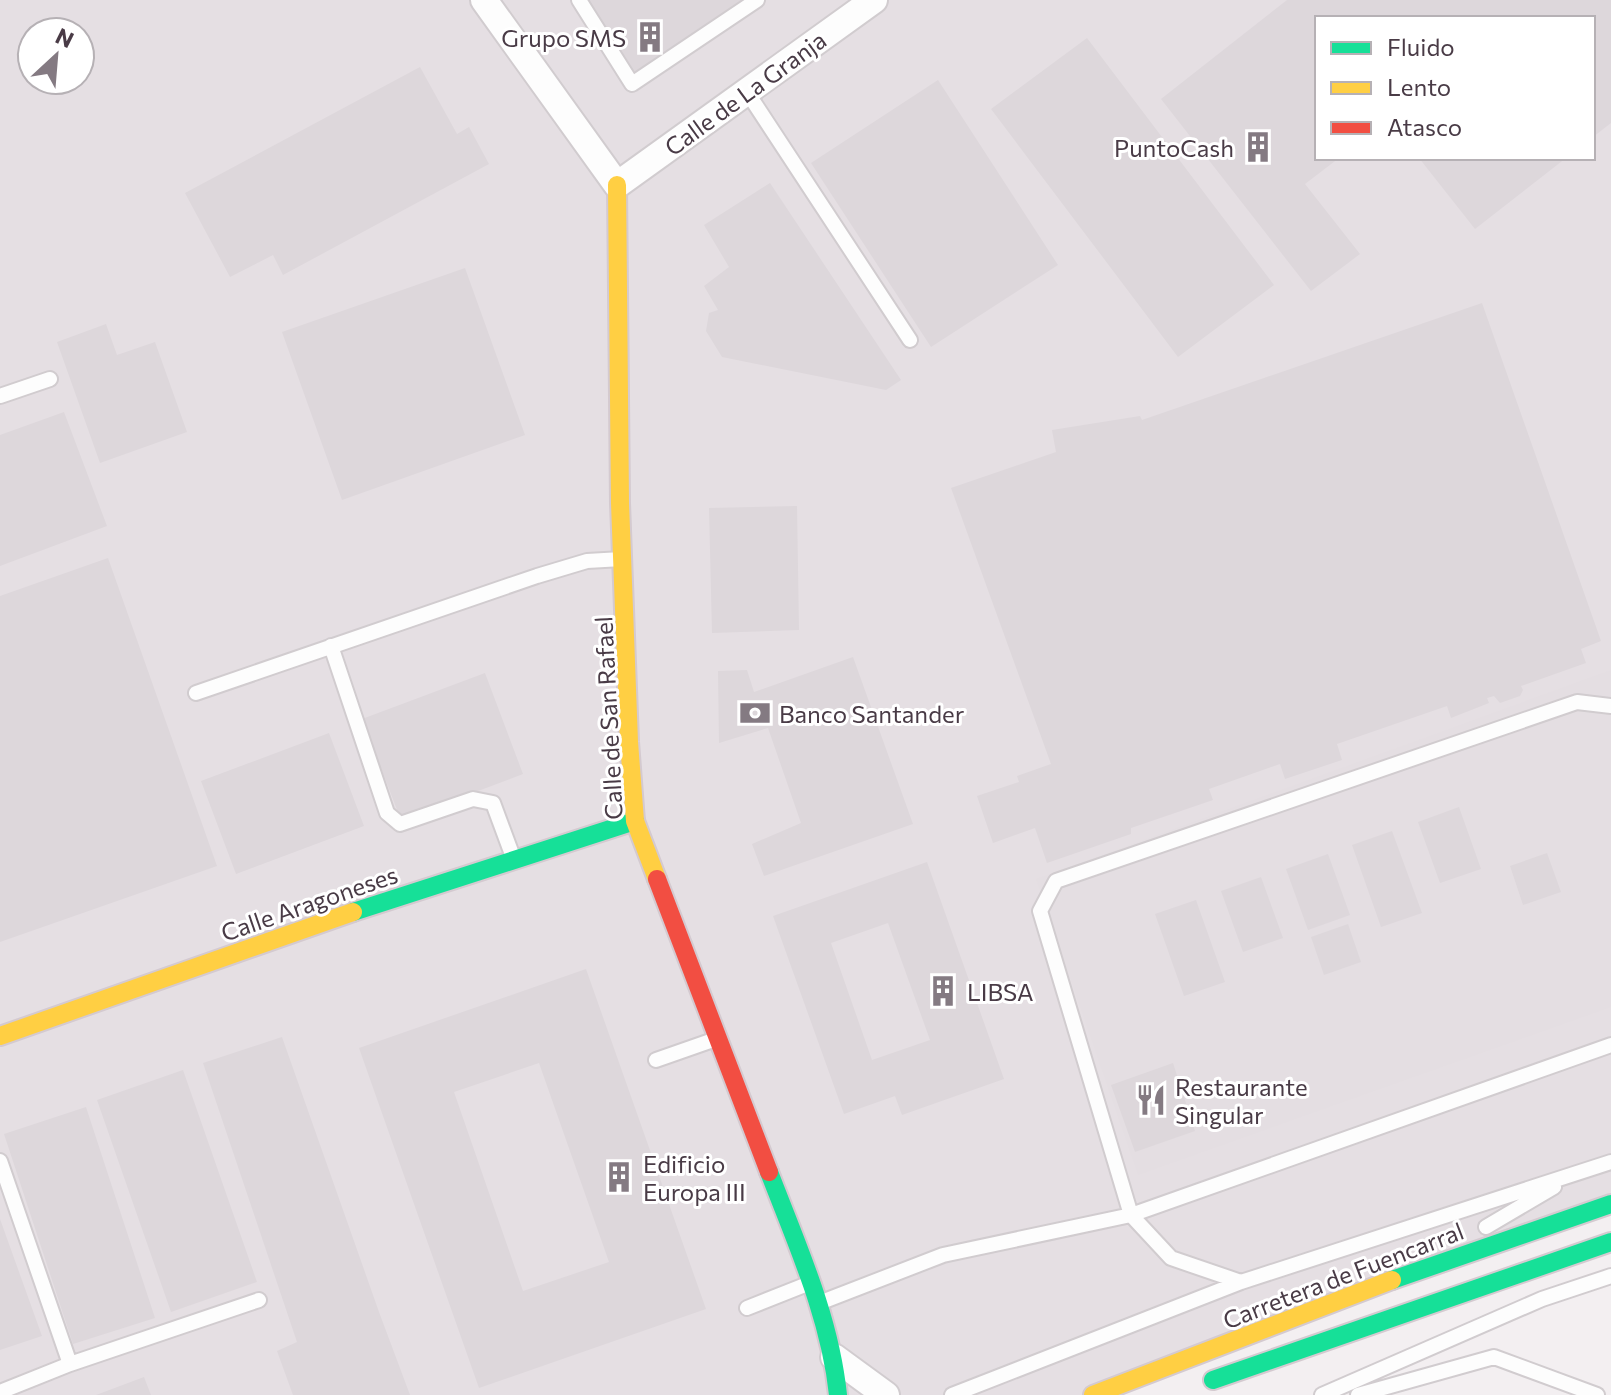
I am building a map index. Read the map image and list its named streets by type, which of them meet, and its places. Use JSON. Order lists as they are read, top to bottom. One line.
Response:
{"streets":{"main road":["Calle de San Rafael","Calle Aragoneses","Carretera de Fuencarral"],"street":["Calle de La Granja"]},"crossings":[["Calle de La Granja","Calle de San Rafael"],["Calle de San Rafael","Calle Aragoneses"]],"places":{"building":["Grupo SMS","PuntoCash","LIBSA","Edificio Europa III"],"bank":["Banco Santander"],"restaurant":["Restaurante Singular"]},"legend":["Fluido","Lento","Atasco"],"north":"top right"}
